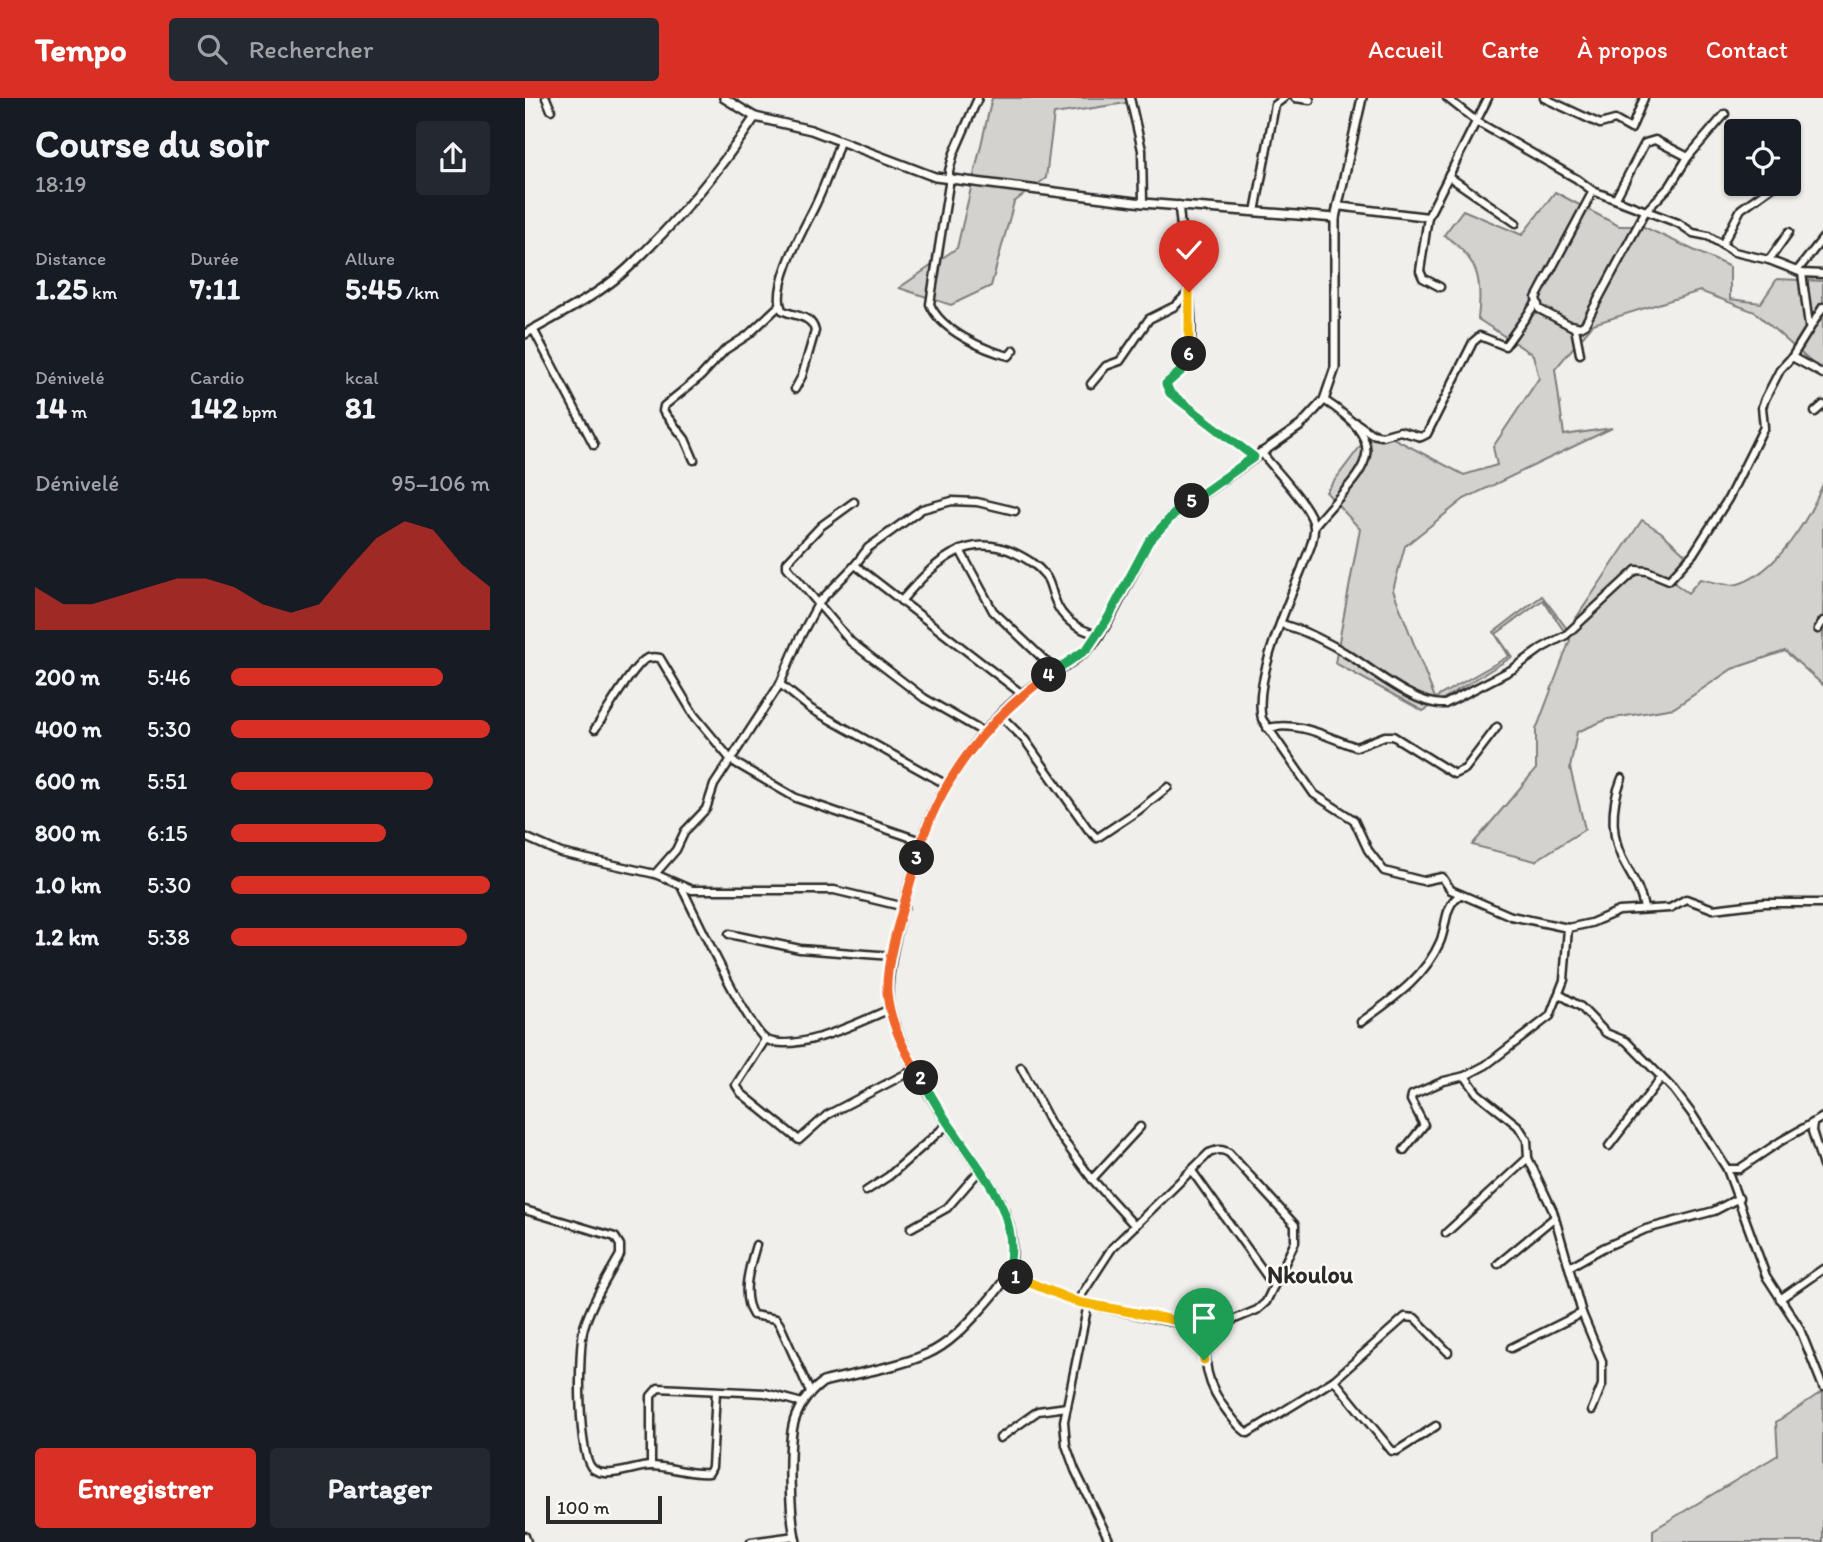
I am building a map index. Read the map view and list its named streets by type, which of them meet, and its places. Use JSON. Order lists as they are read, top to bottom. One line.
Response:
{"districts":["Nkoulou"],"scale_bar":"100 m","page":{"header":"Tempo","search":"Rechercher","nav":["Accueil","Carte","À propos","Contact"],"heading":["Course du soir","18:19"],"stats":[["Distance","1.25 km"],["Durée","7:11"],["Allure","5:45 /km"],["Dénivelé","14 m"],["Cardio","142 bpm"],["kcal","81"]],"pins":["6","5","4","3","2","1"],"chart":["Dénivelé","95–106 m"],"list":[{"name":"200 m","note":"5:46"},{"name":"400 m","note":"5:30"},{"name":"600 m","note":"5:51"},{"name":"800 m","note":"6:15"},{"name":"1.0 km","note":"5:30"},{"name":"1.2 km","note":"5:38"}],"buttons":["Enregistrer","Partager"],"scale":"100 m"}}
